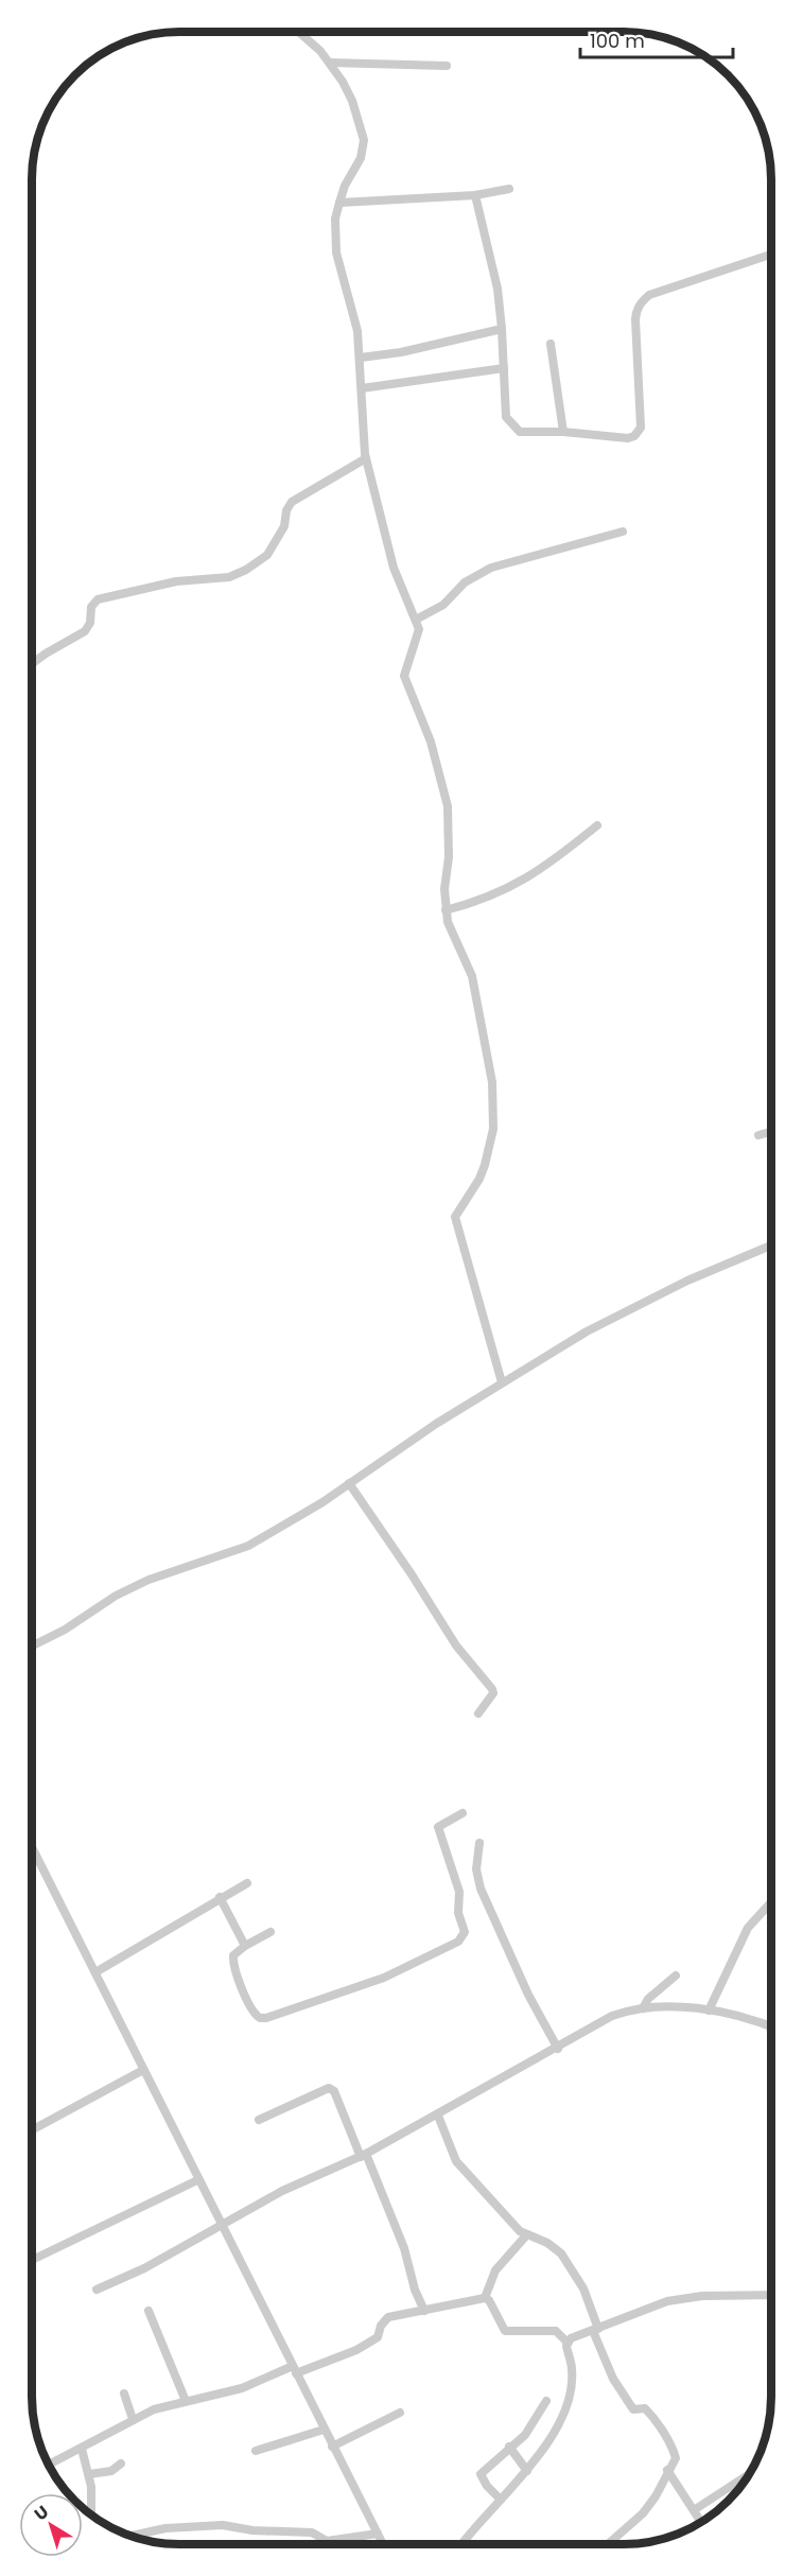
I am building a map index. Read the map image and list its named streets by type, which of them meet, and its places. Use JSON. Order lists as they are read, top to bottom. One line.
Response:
{"scale_bar":"100 m","north":"top left"}
